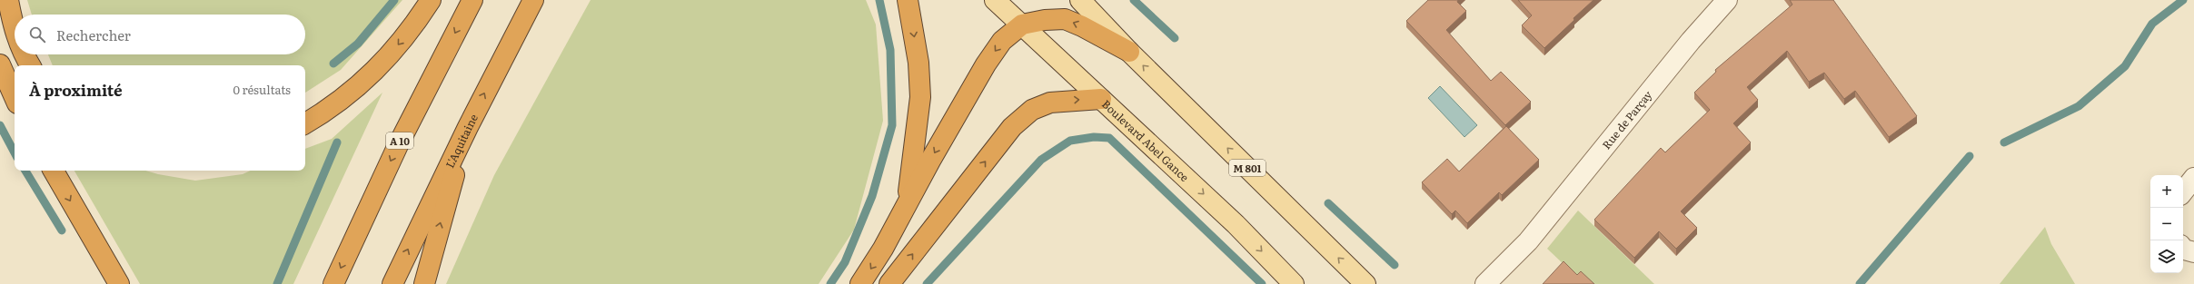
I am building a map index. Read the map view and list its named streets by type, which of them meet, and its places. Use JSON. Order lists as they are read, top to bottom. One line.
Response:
{"streets":{"highway":["A 10","L'Aquitaine"],"main road":["Boulevard Abel Gance","M 801"],"street":["Rue de Parçay"]},"page":{"search":"Rechercher","heading":["À proximité","0 résultats"],"map_buttons":["+","−"]}}
